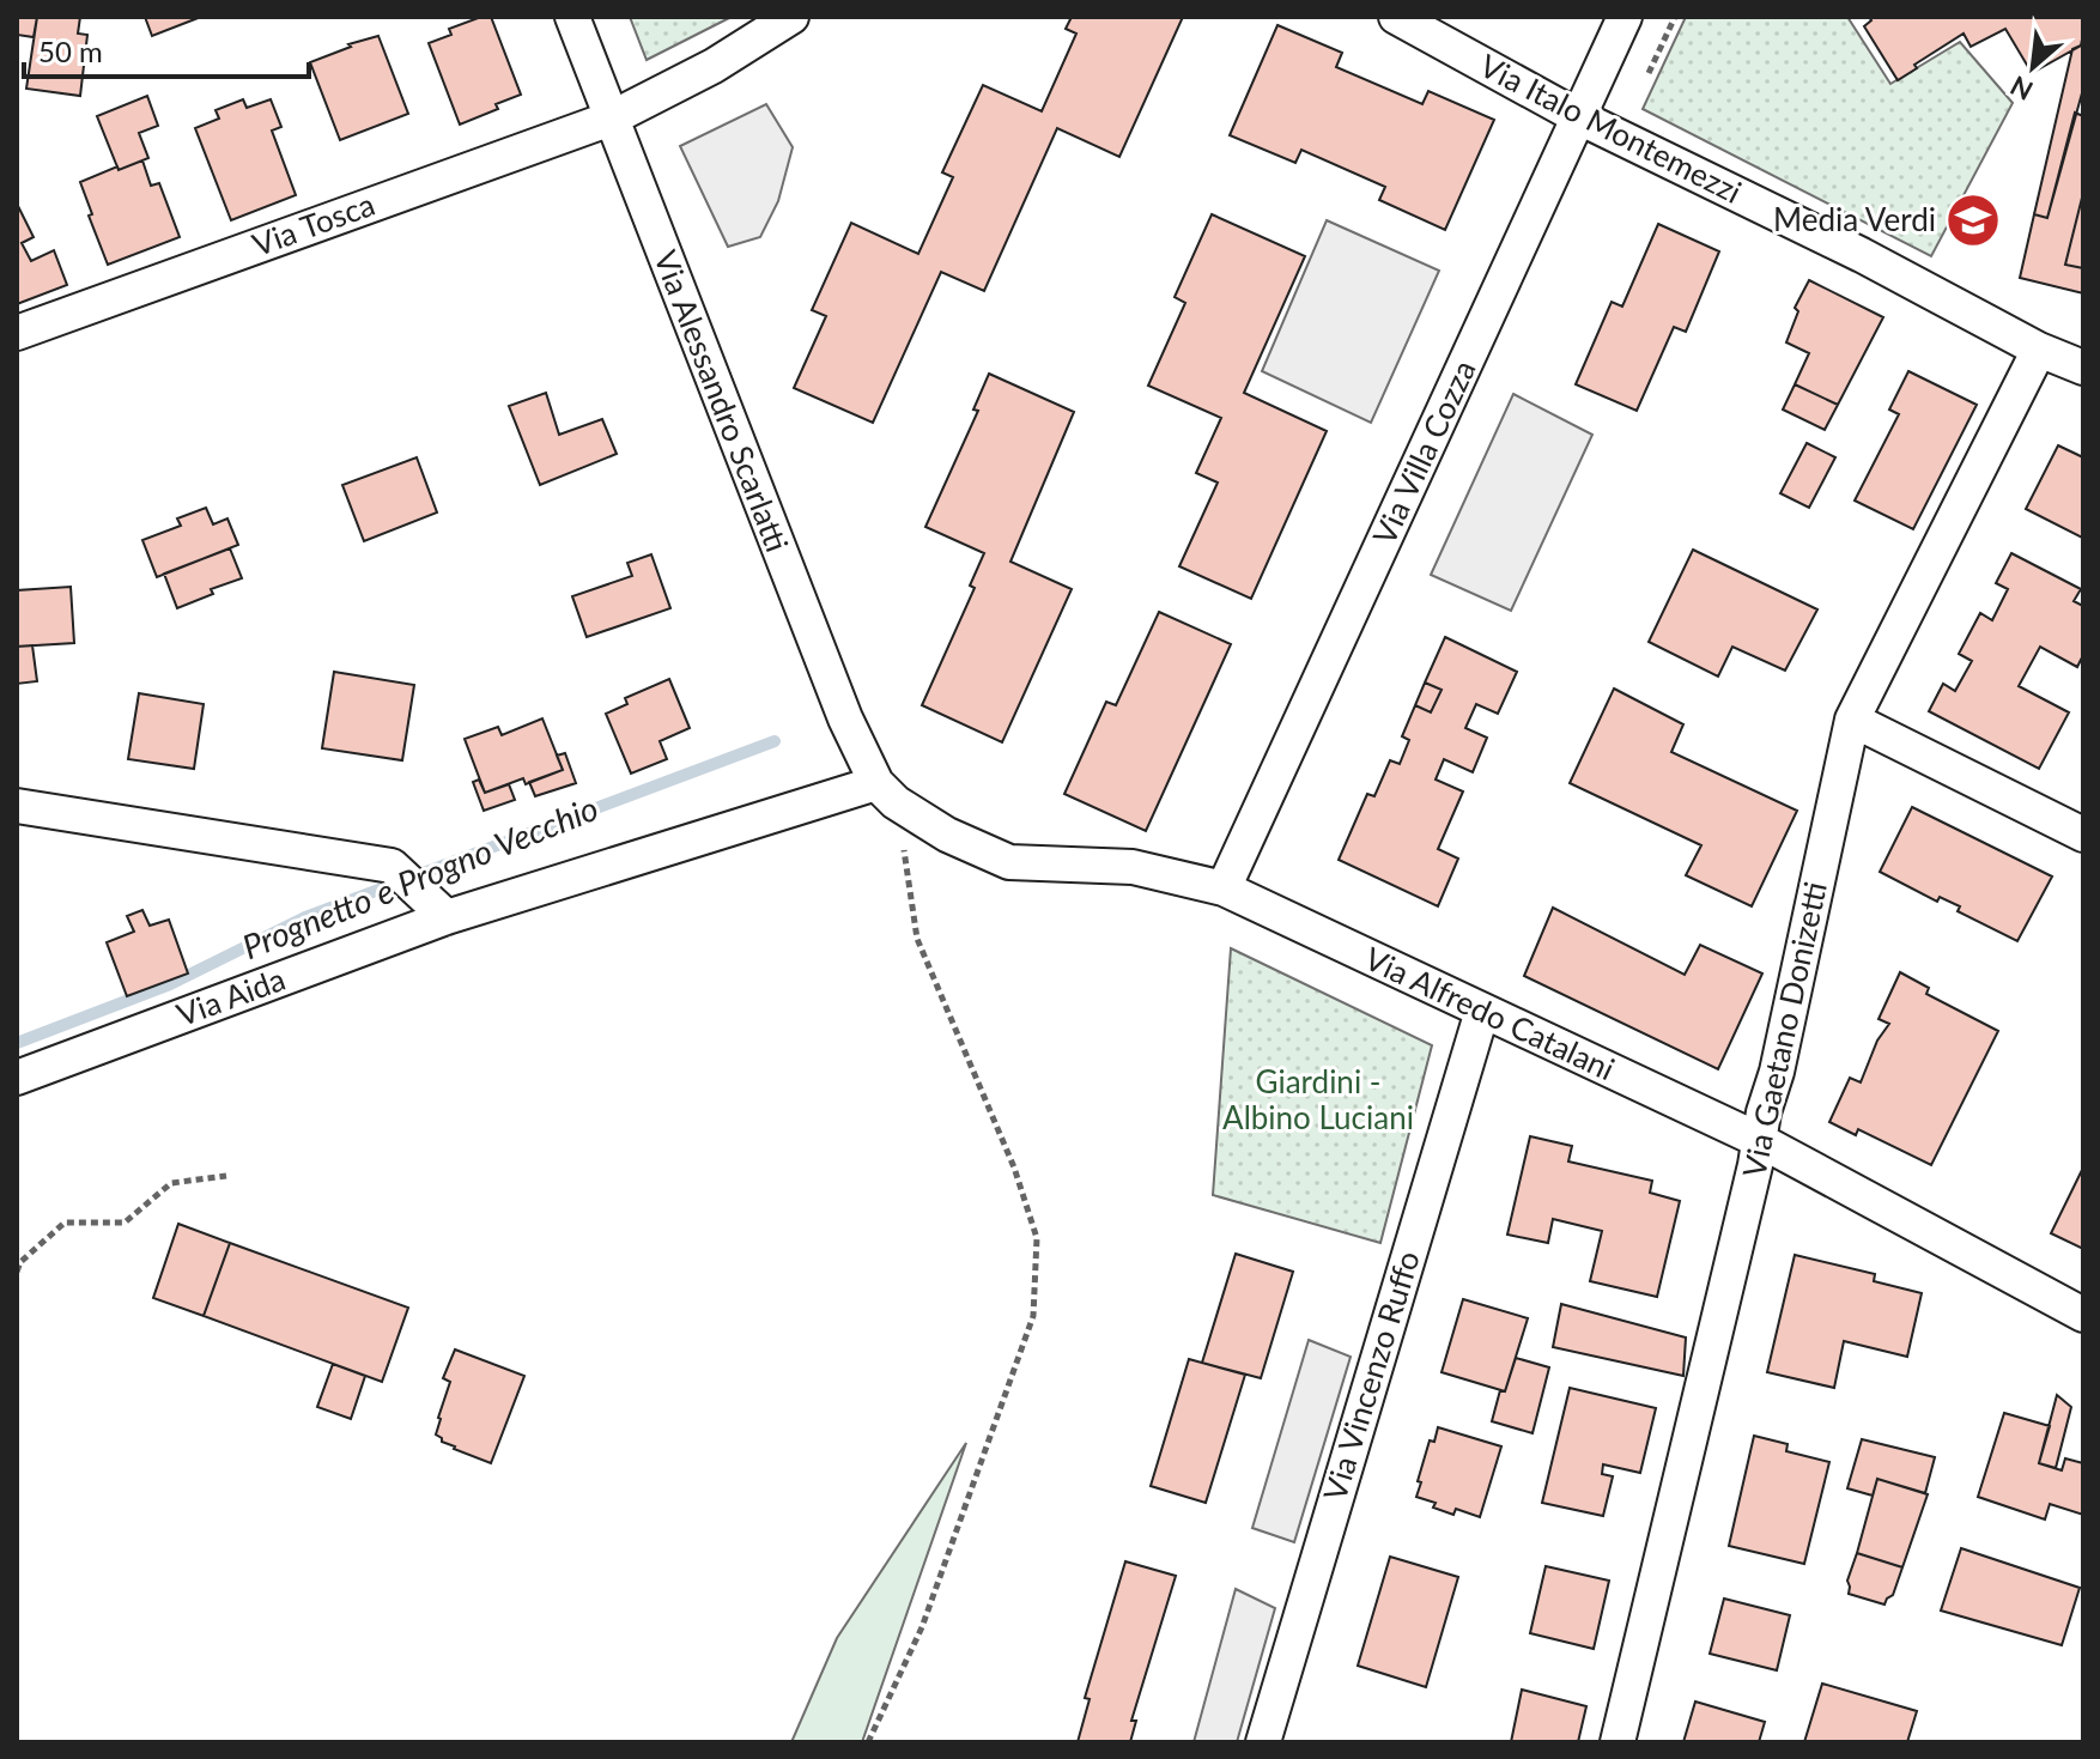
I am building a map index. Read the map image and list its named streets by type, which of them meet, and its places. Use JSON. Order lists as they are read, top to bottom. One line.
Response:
{"streets":{"street":["Via Italo Montemezzi","Via Tosca","Via Alessandro Scarlatti","Via Villa Cozza","Via Aida","Via Alfredo Catalani","Via Gaetano Donizetti","Via Vincenzo Ruffo"]},"crossings":[["Via Italo Montemezzi","Via Villa Cozza"],["Via Italo Montemezzi","Via Gaetano Donizetti"],["Via Tosca","Via Alessandro Scarlatti"],["Via Alessandro Scarlatti","Via Aida"],["Via Alessandro Scarlatti","Via Alfredo Catalani"],["Via Villa Cozza","Via Alfredo Catalani"],["Via Aida","Via Alfredo Catalani"],["Via Alfredo Catalani","Via Gaetano Donizetti"],["Via Alfredo Catalani","Via Vincenzo Ruffo"]],"water":["Prognetto e Progno Vecchio"],"parks":["Giardini - Albino Luciani"],"places":{"school or university":["Media Verdi"]},"scale_bar":"50 m","north":"bottom left"}
